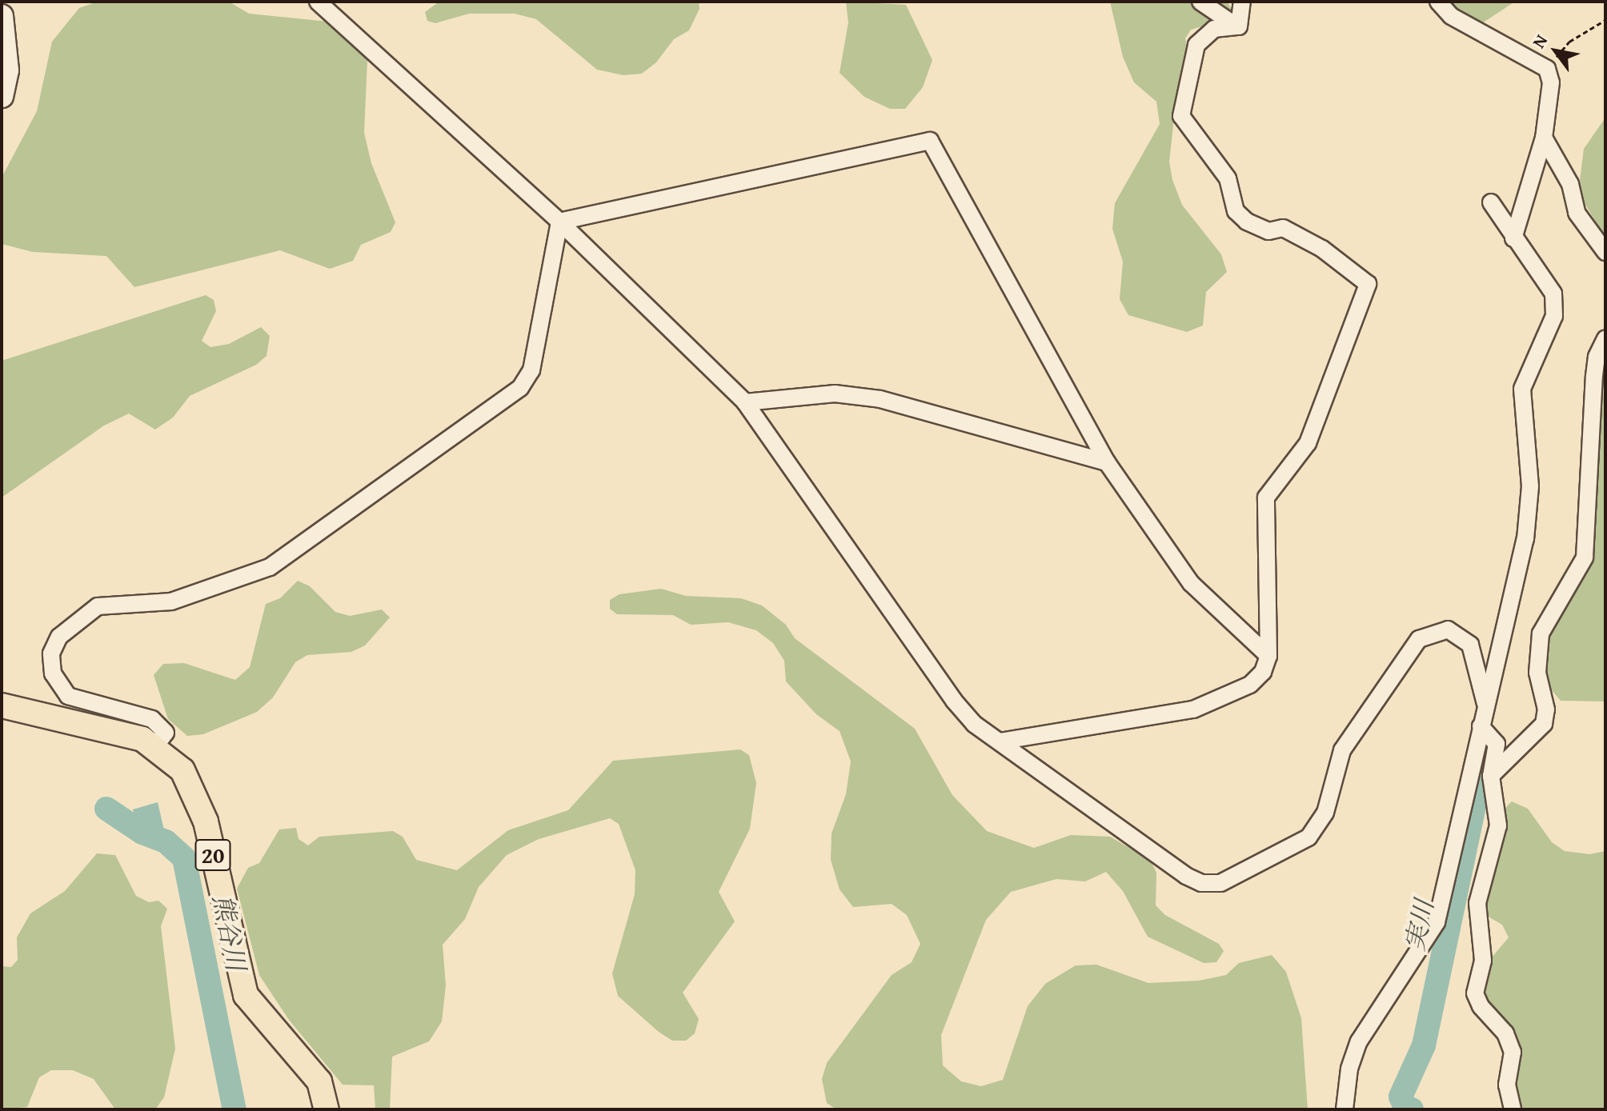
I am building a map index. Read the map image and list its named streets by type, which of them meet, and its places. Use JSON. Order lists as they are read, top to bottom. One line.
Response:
{"streets":{"main road":["20"]},"water":["実川","熊谷川"],"north":"top left"}
